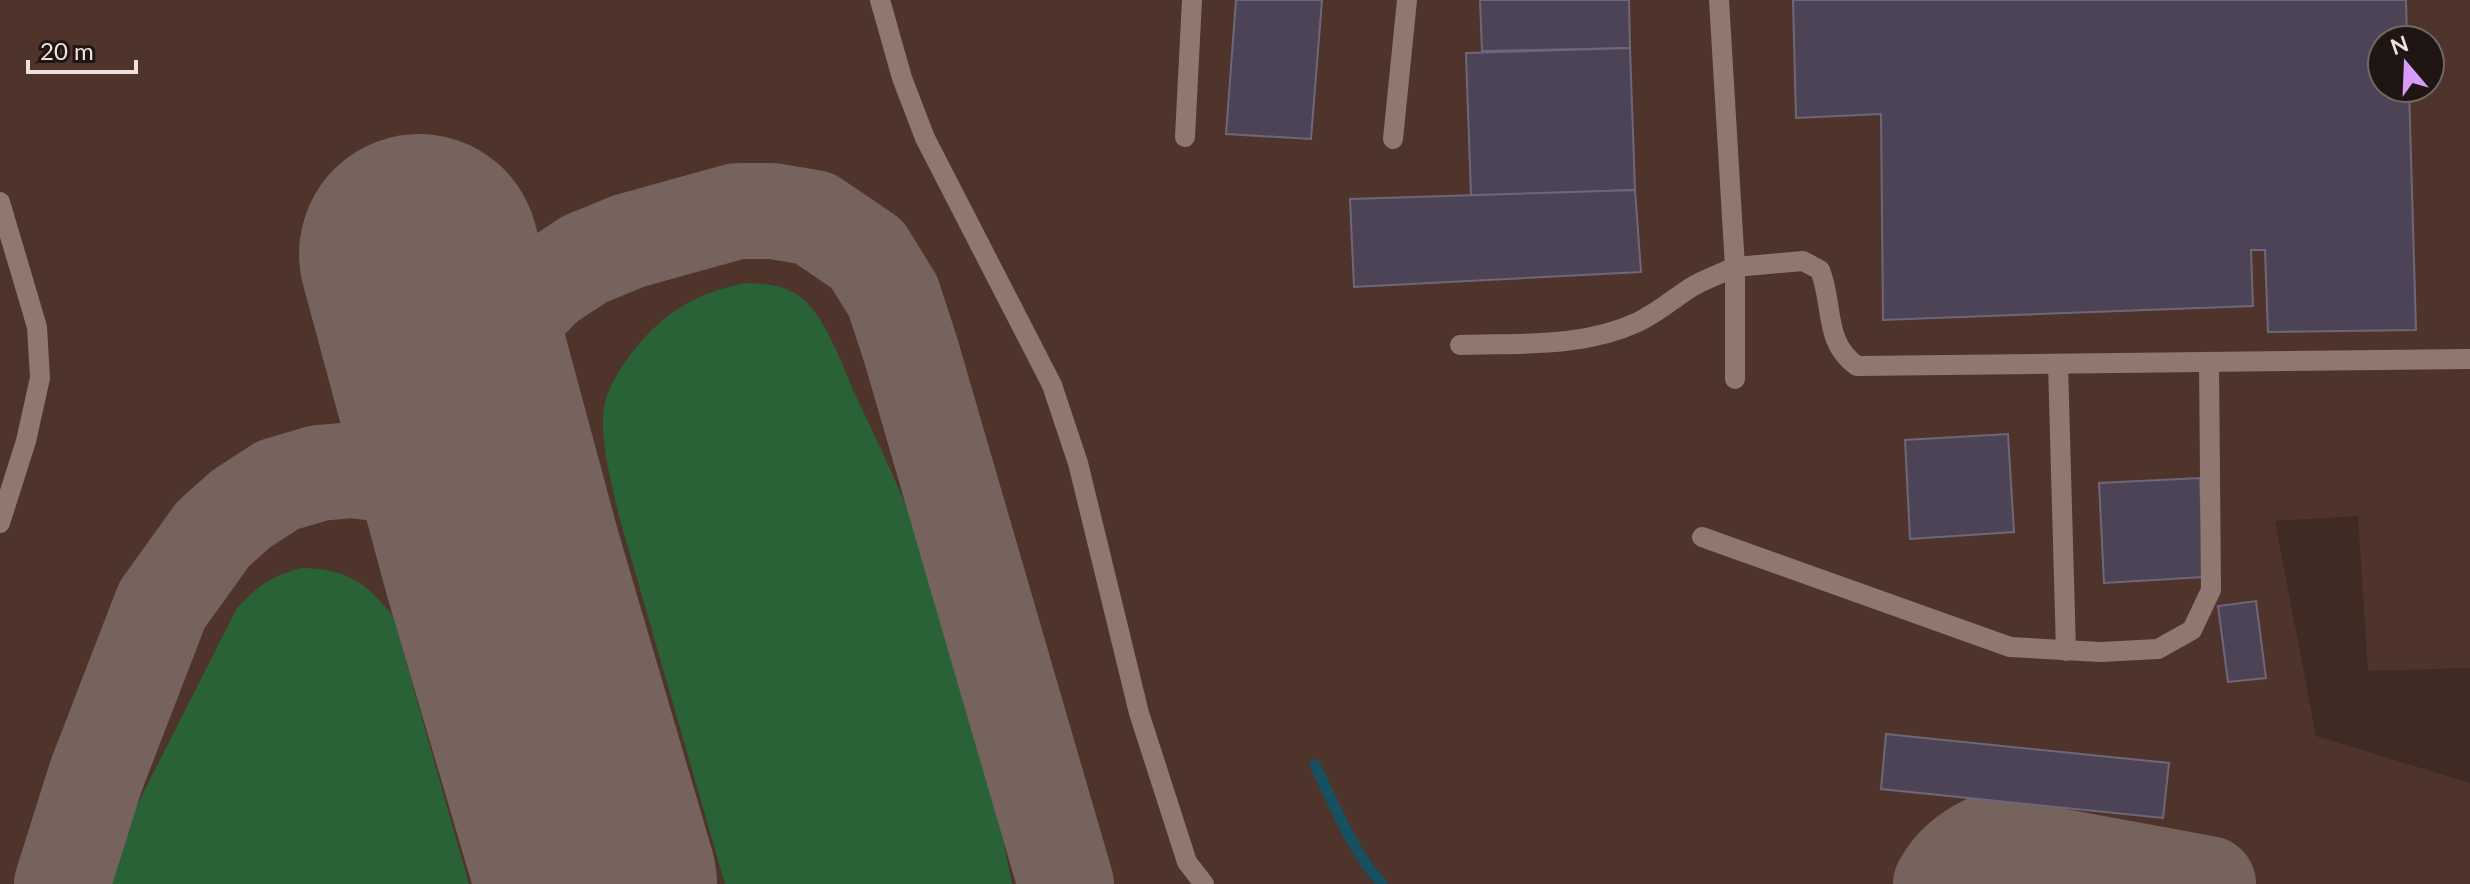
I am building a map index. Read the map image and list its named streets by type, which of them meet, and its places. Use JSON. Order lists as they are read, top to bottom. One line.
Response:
{"scale_bar":"20 m","north":"top"}
